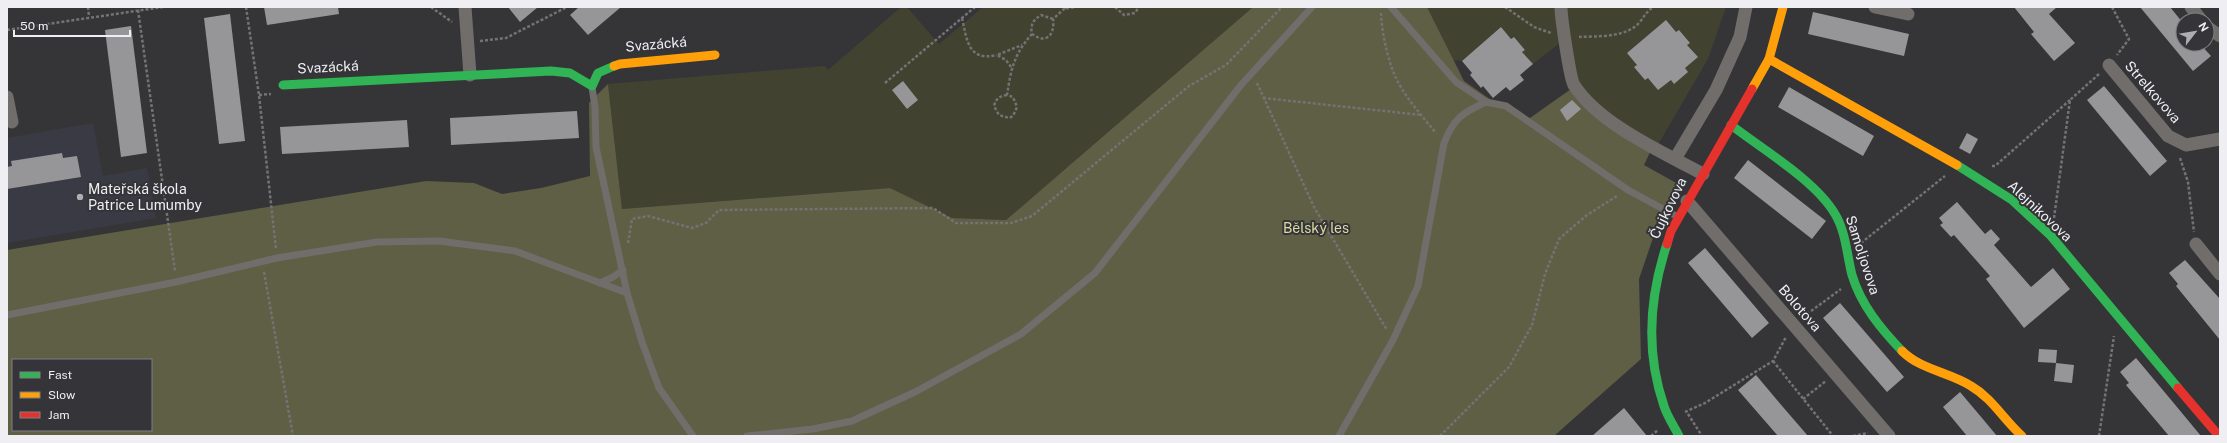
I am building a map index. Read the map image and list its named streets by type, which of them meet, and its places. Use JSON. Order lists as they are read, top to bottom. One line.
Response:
{"streets":{"street":["Svazácká","Strelkovova","Čujkovova","Alejnikovova","Samoljovova","Bolotova"]},"crossings":[["Čujkovova","Alejnikovova"],["Čujkovova","Samoljovova"],["Čujkovova","Bolotova"]],"parks":["Bělský les"],"places":["Mateřská škola Patrice Lumumby"],"legend":["Fast","Slow","Jam"],"scale_bar":"50 m","north":"top right"}
